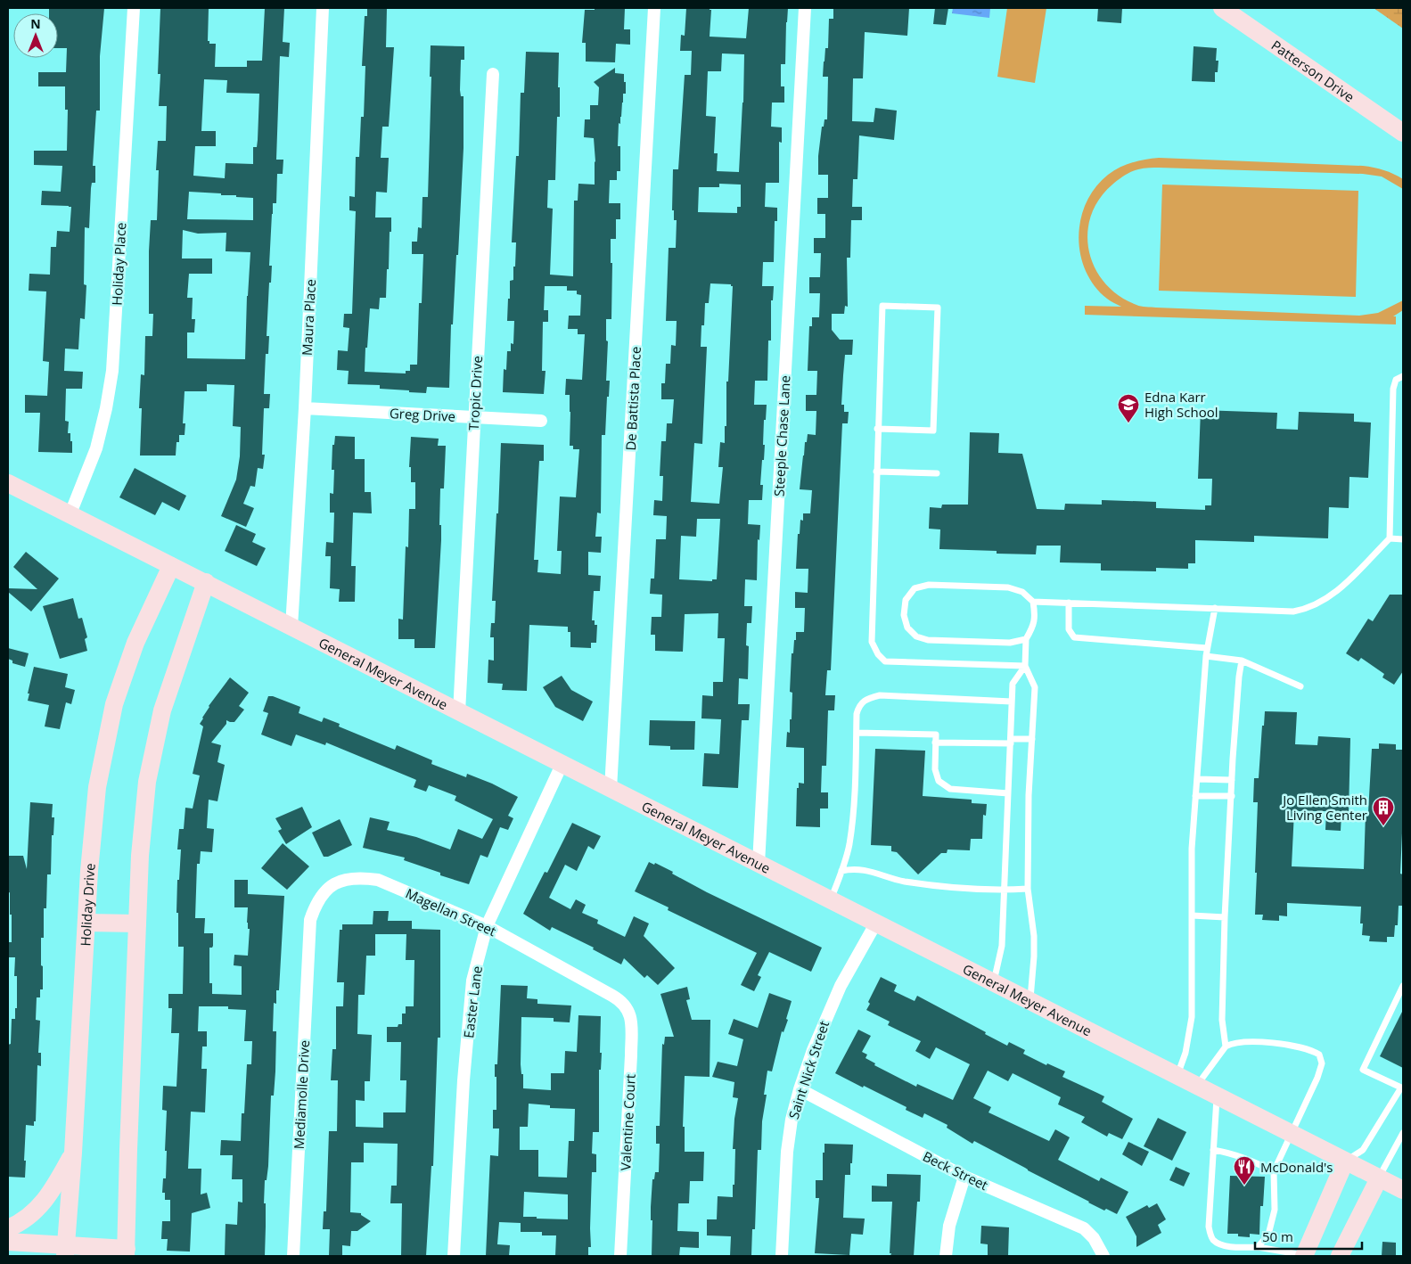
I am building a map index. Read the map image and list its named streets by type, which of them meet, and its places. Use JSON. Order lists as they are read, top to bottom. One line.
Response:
{"streets":{"street":["Patterson Drive","Holiday Place","Maura Place","Tropic Drive","De Battista Place","Greg Drive","Steeple Chase Lane","General Meyer Avenue","Holiday Drive","Magellan Street","Easter Lane","Saint Nick Street","Mediamolle Drive","Valentine Court","Beck Street"]},"crossings":[["Holiday Place","General Meyer Avenue"],["Maura Place","Greg Drive"],["Maura Place","General Meyer Avenue"],["Tropic Drive","Greg Drive"],["Tropic Drive","General Meyer Avenue"],["De Battista Place","General Meyer Avenue"],["Steeple Chase Lane","General Meyer Avenue"],["General Meyer Avenue","Holiday Drive"],["General Meyer Avenue","Easter Lane"],["General Meyer Avenue","Saint Nick Street"],["Magellan Street","Easter Lane"],["Magellan Street","Mediamolle Drive"],["Magellan Street","Valentine Court"],["Saint Nick Street","Beck Street"]],"places":{"school or university":["Edna Karr High School"],"building":["Jo Ellen Smith Living Center"],"restaurant":["McDonald's"]},"scale_bar":"50 m","north":"top"}
